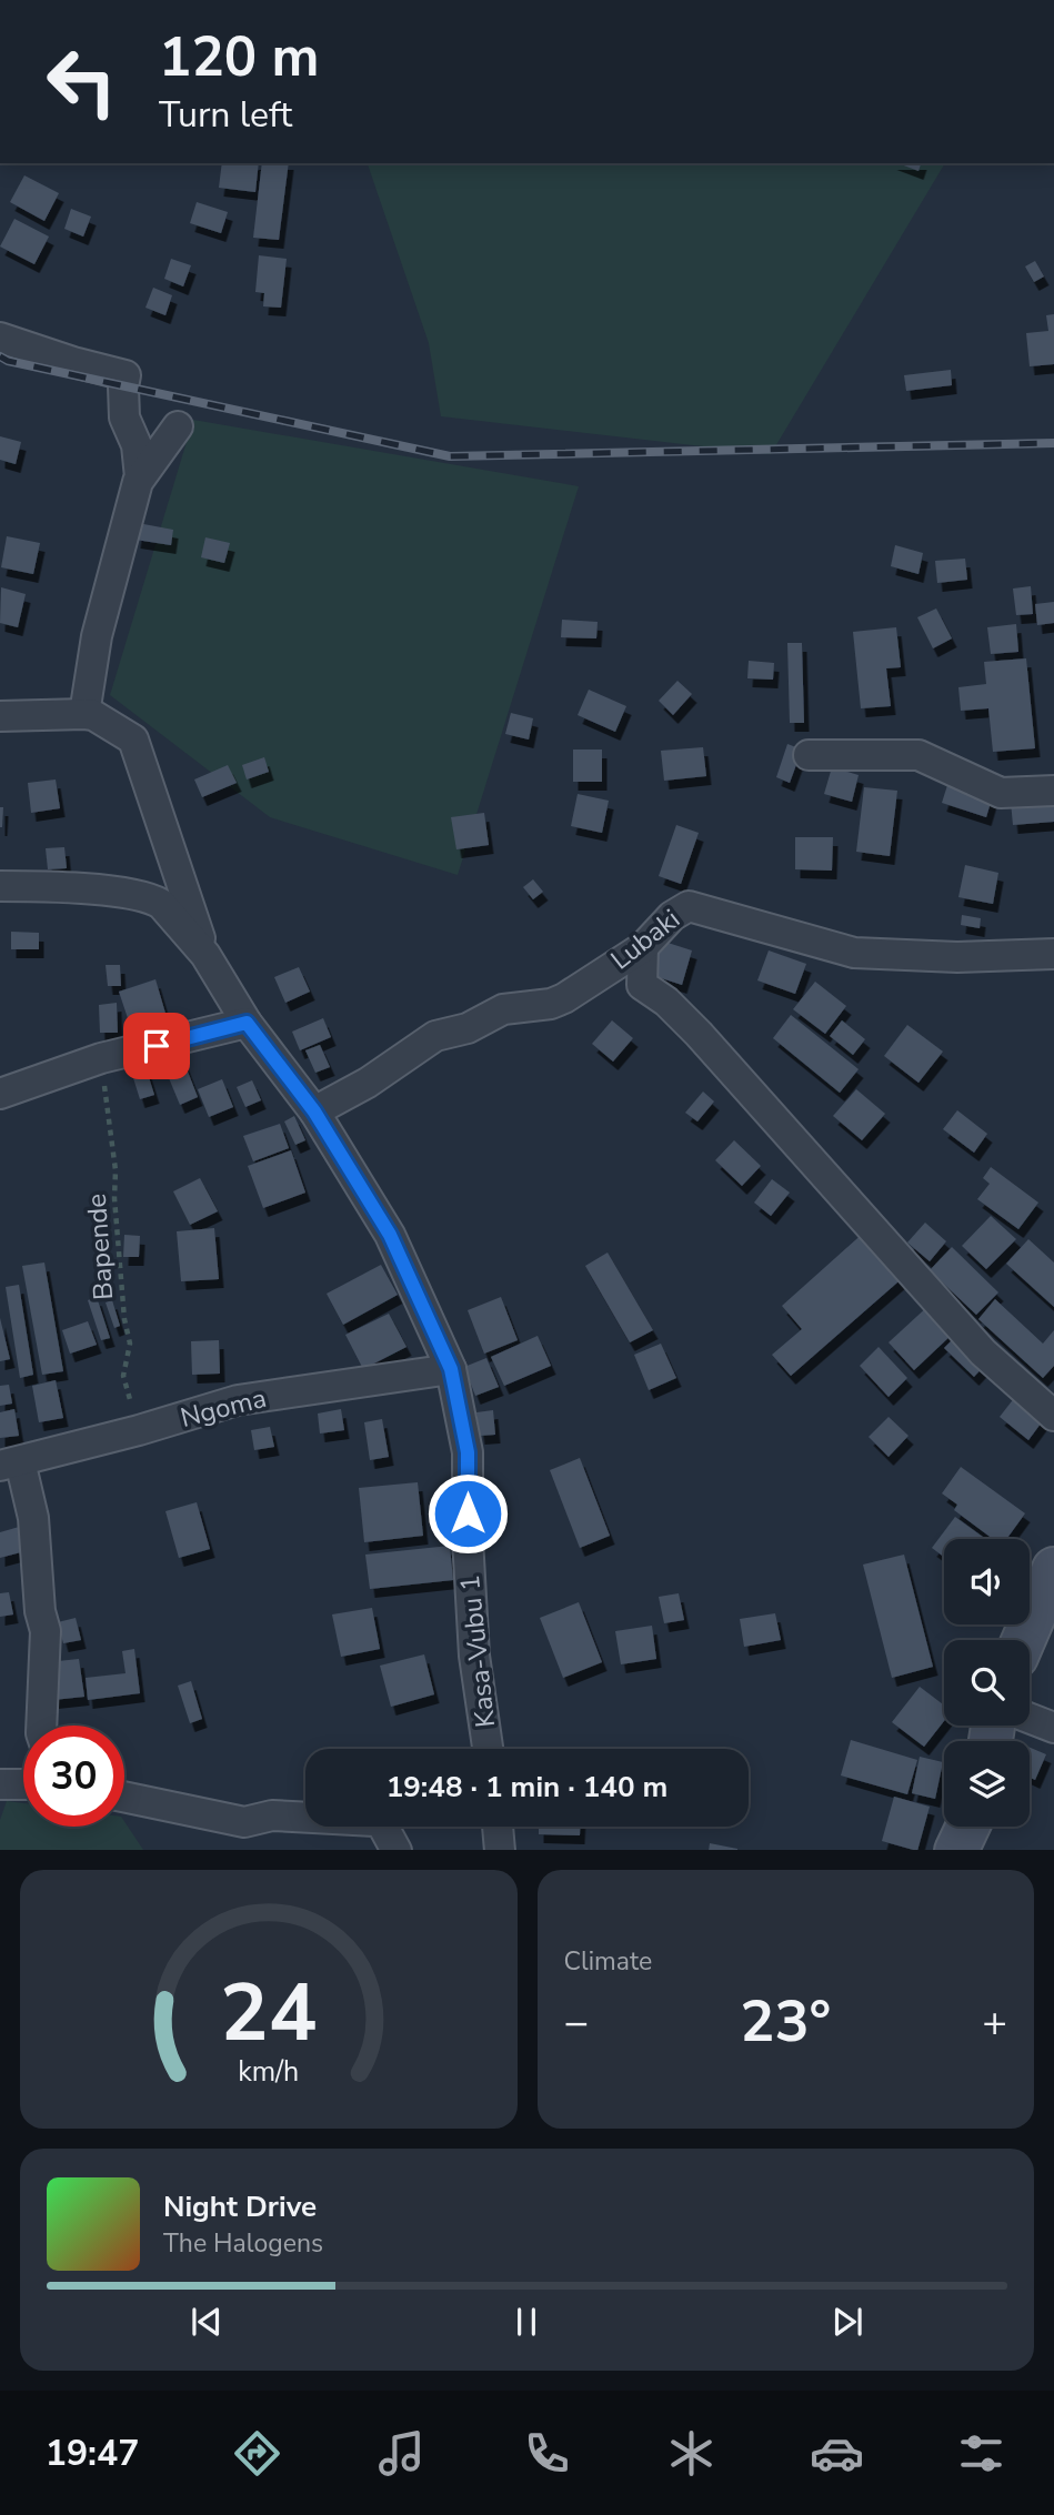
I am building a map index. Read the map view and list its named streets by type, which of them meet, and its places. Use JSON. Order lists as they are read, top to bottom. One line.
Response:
{"streets":{"street":["Lubaki","Ngoma","Kasa-Vubu 1"],"path":["Bapende"]},"crossings":[["Lubaki","Kasa-Vubu 1"],["Bapende","Ngoma"],["Ngoma","Kasa-Vubu 1"]],"page":{"turn":["120 m","Turn left"],"limit":"30","trip":"19:48 · 1 min · 140 m","tile":"Climate","heat":["−","23°","+"],"song":["Night Drive","The Halogens"],"tabs":"19:47","gauge":["24","km/h"]}}
